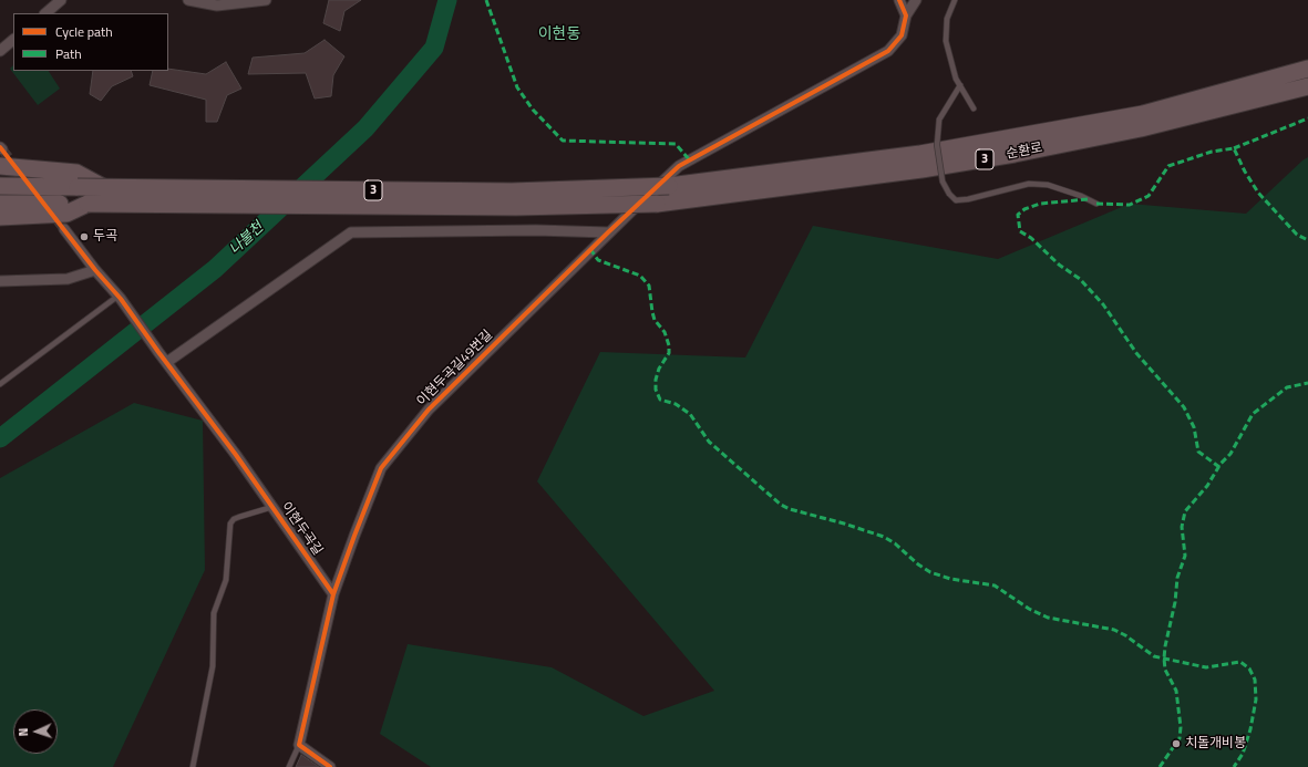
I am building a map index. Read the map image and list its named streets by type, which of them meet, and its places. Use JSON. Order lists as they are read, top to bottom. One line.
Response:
{"streets":{"highway":["순환로","3"],"street":["이현두곡길49번길","이현두곡길"]},"crossings":[["이현두곡길49번길","이현두곡길"]],"districts":["이현동"],"water":["나불천"],"places":["두곡","치돌개비봉"],"legend":["Cycle path","Path"],"north":"left"}
